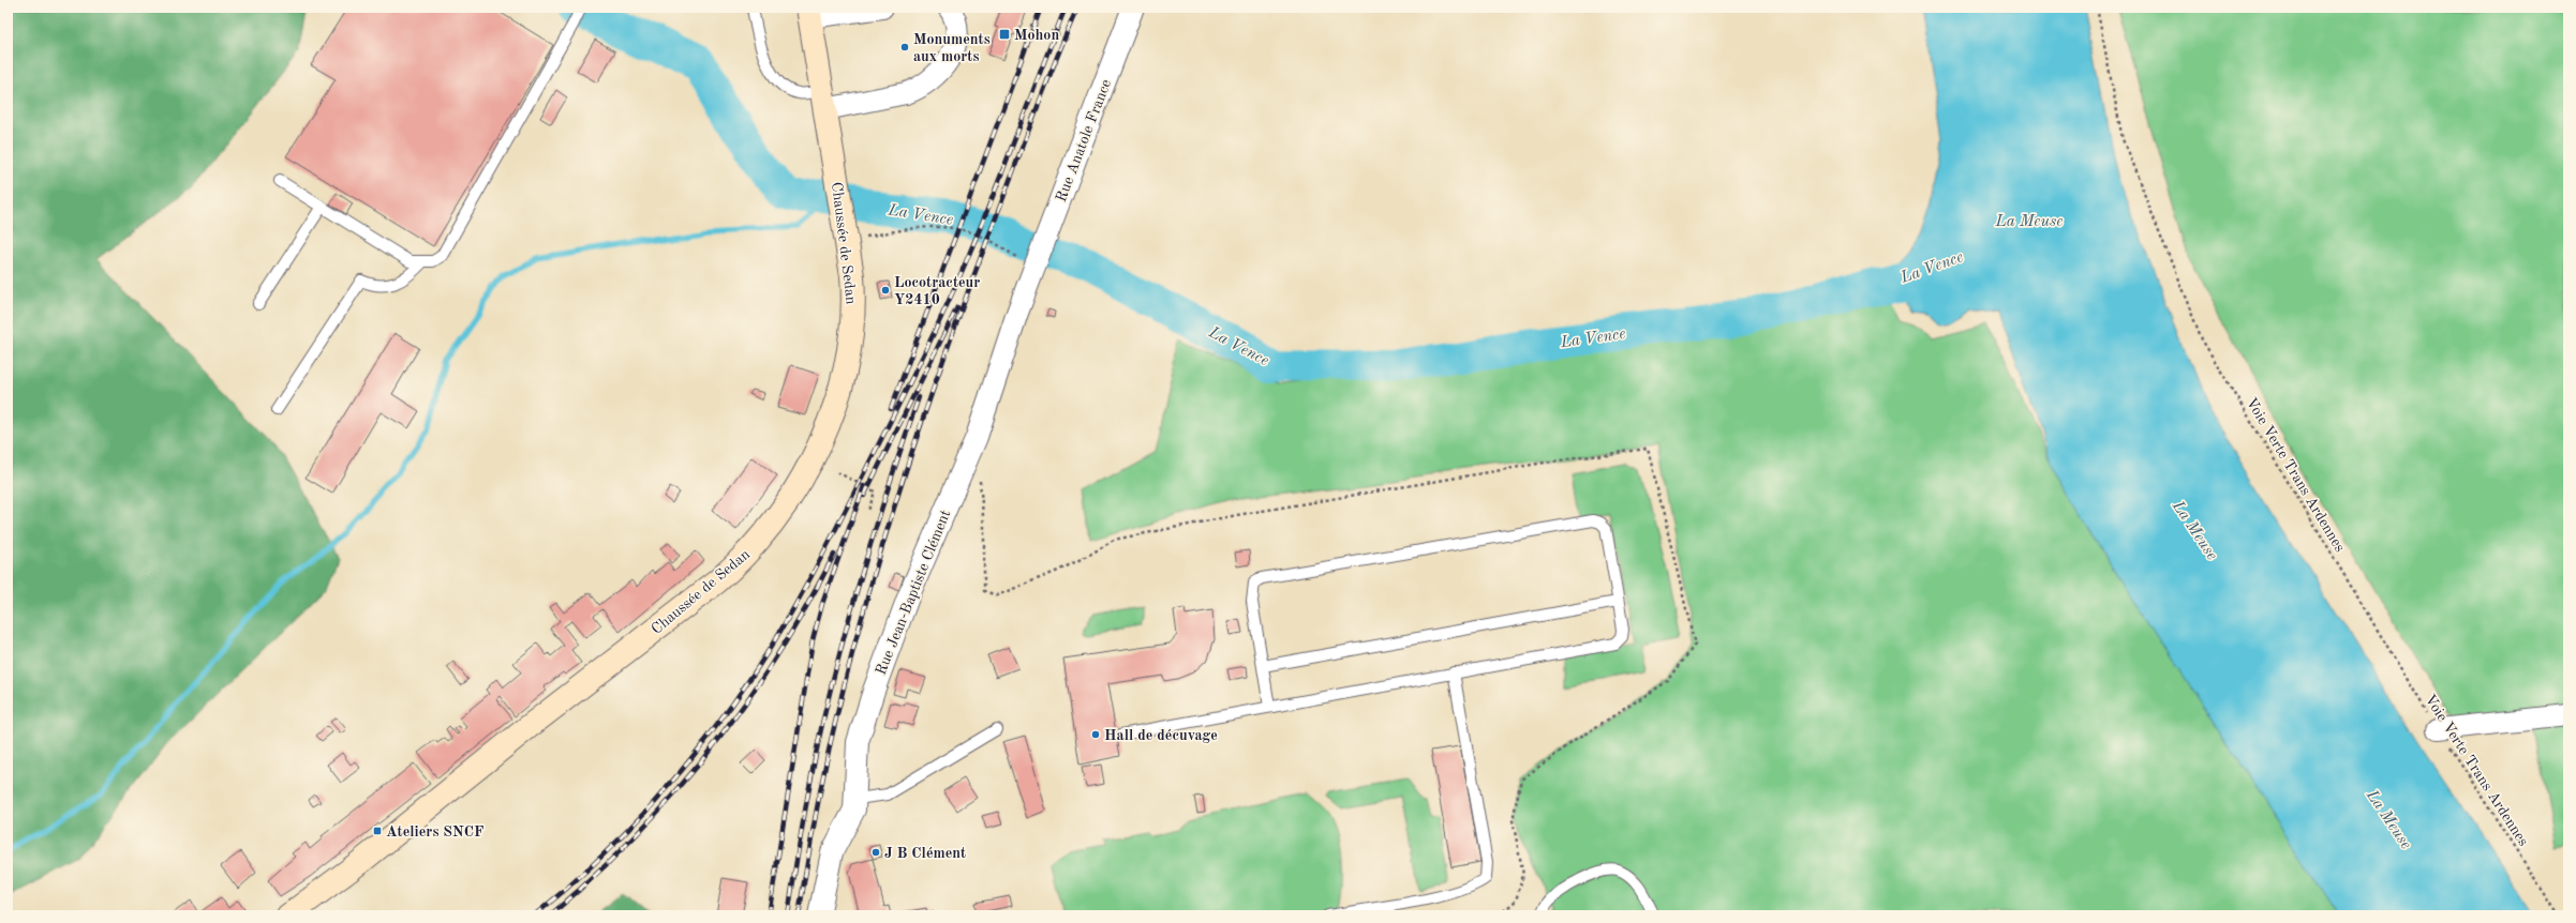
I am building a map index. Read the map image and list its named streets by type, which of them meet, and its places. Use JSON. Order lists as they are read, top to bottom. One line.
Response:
{"streets":{"main road":["Chaussée de Sedan"],"street":["Rue Anatole France","Rue Jean-Baptiste Clément"],"path":["Voie Verte Trans Ardennes"]},"crossings":[["Rue Anatole France","Rue Jean-Baptiste Clément"]],"water":["La Vence","La Meuse"],"places":{"transit":["Mohon","Ateliers SNCF"],"other":["Monuments aux morts","Locotracteur Y2410","Hall de décuvage","J B Clément"]}}
